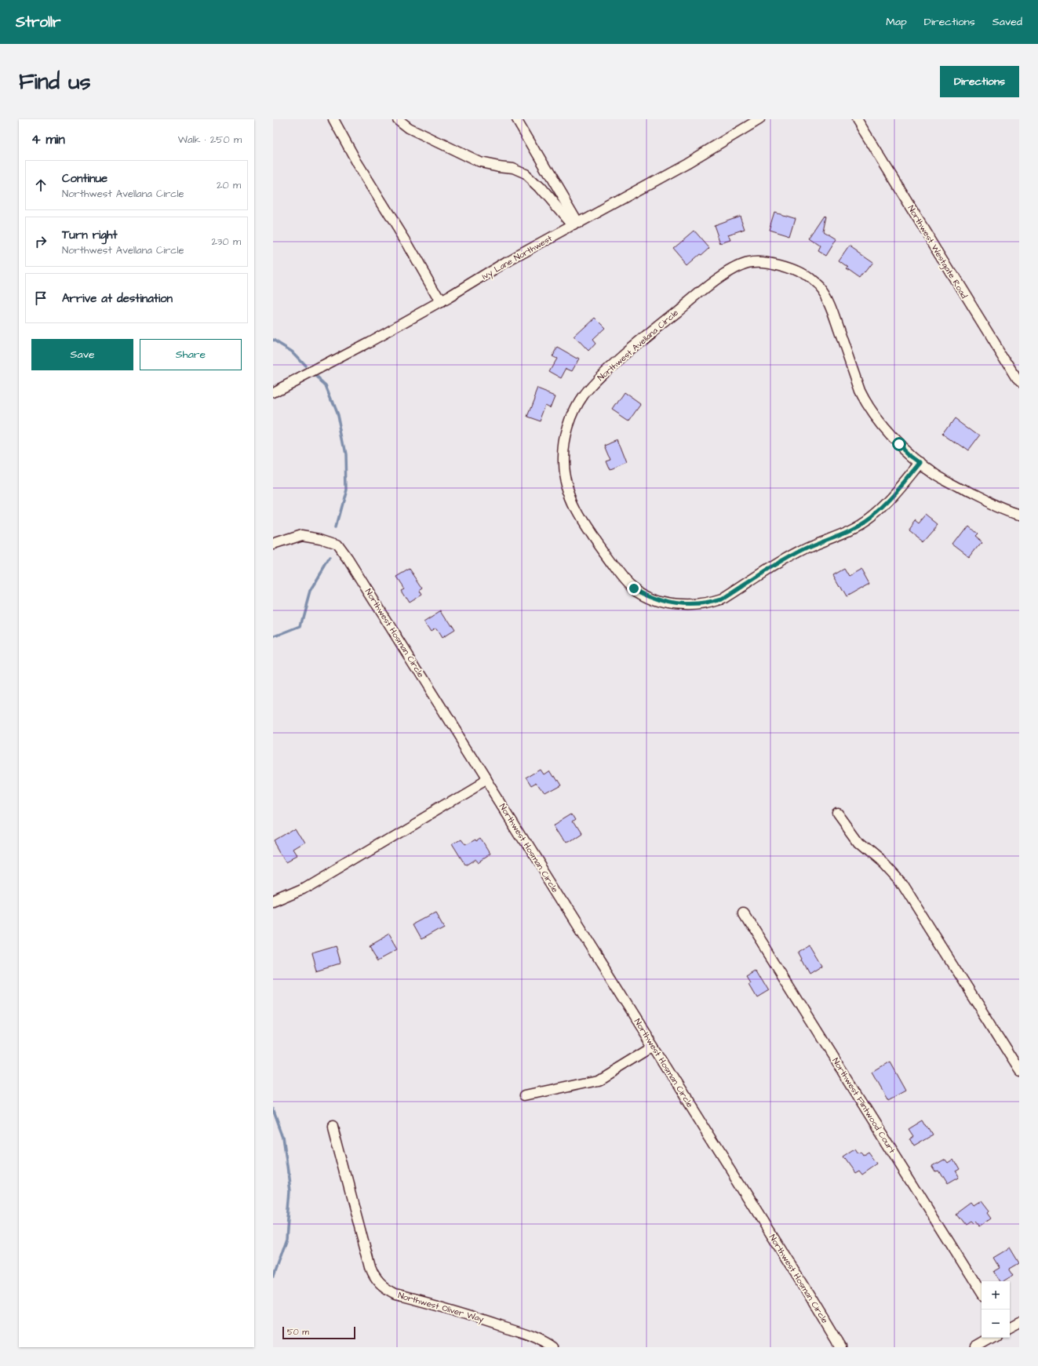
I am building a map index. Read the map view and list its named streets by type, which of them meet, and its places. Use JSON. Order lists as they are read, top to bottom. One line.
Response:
{"streets":{"street":["Northwest Westgate Road","Ivy Lane Northwest","Northwest Avellana Circle","Northwest Hosman Circle","Northwest Flintwood Court","Northwest Oliver Way"]},"scale_bar":"50 m","page":{"header":"Strollr","nav":["Map","Directions","Saved"],"buttons":["Directions",["Save","Share"]],"title":"Find us","heading":["4 min","Walk · 250 m"],"list":[["Continue","Northwest Avellana Circle","20 m"],["Turn right","Northwest Avellana Circle","230 m"],"Arrive at destination"],"map_buttons":["+","−"],"scale":"50 m"}}
